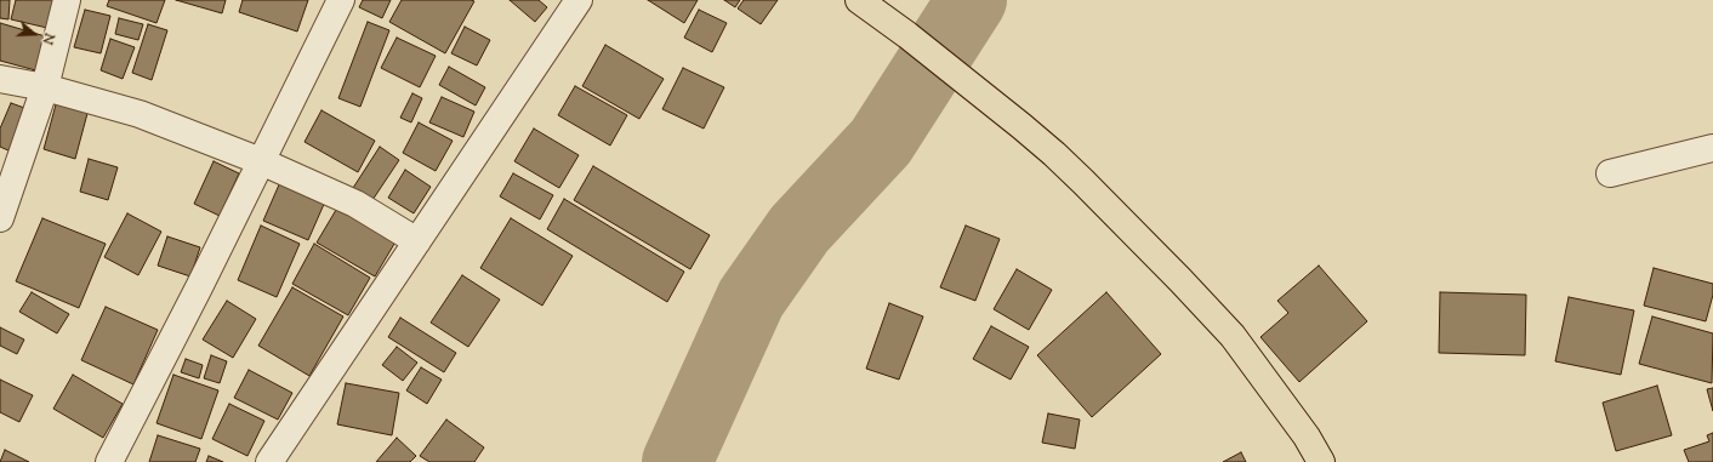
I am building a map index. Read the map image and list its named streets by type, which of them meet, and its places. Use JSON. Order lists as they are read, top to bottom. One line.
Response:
{"north":"right"}
